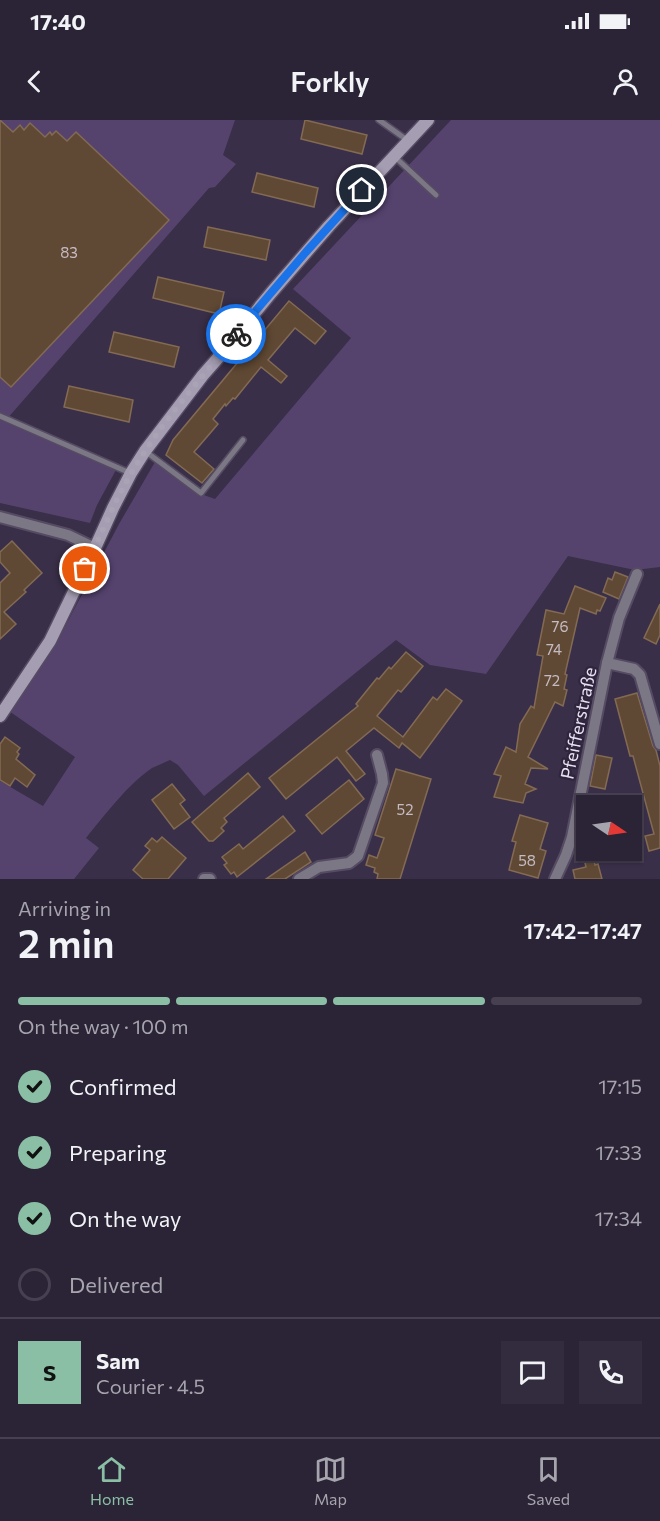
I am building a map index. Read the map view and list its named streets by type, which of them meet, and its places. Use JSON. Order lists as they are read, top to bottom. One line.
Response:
{"streets":{"street":["Pfeifferstraße"]},"house_numbers":["83","76","74","72","52","58"],"north":"right","page":{"status":"17:40","header":"Forkly","heading":["2 min","Arriving in","17:42–17:47"],"panel":["Sam","Courier · 4.5"],"bar":"On the way · 100 m","list":[["Confirmed","17:15"],["Preparing","17:33"],["On the way","17:34"],"Delivered"],"round":"S","tabs":["Home","Map","Saved"]}}
